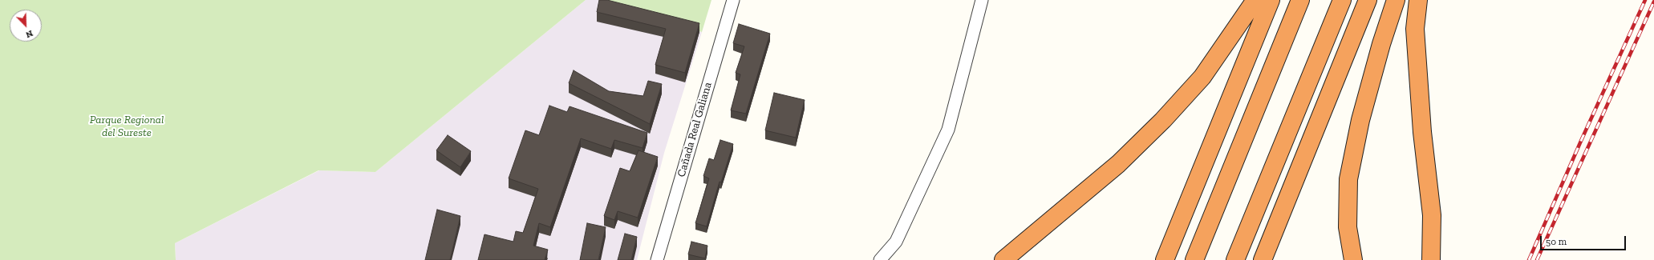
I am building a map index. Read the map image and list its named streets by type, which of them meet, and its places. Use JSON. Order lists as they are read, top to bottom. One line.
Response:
{"streets":{"street":["Cañada Real Galiana"]},"parks":["Parque Regional del Sureste"],"scale_bar":"50 m","north":"bottom right"}
